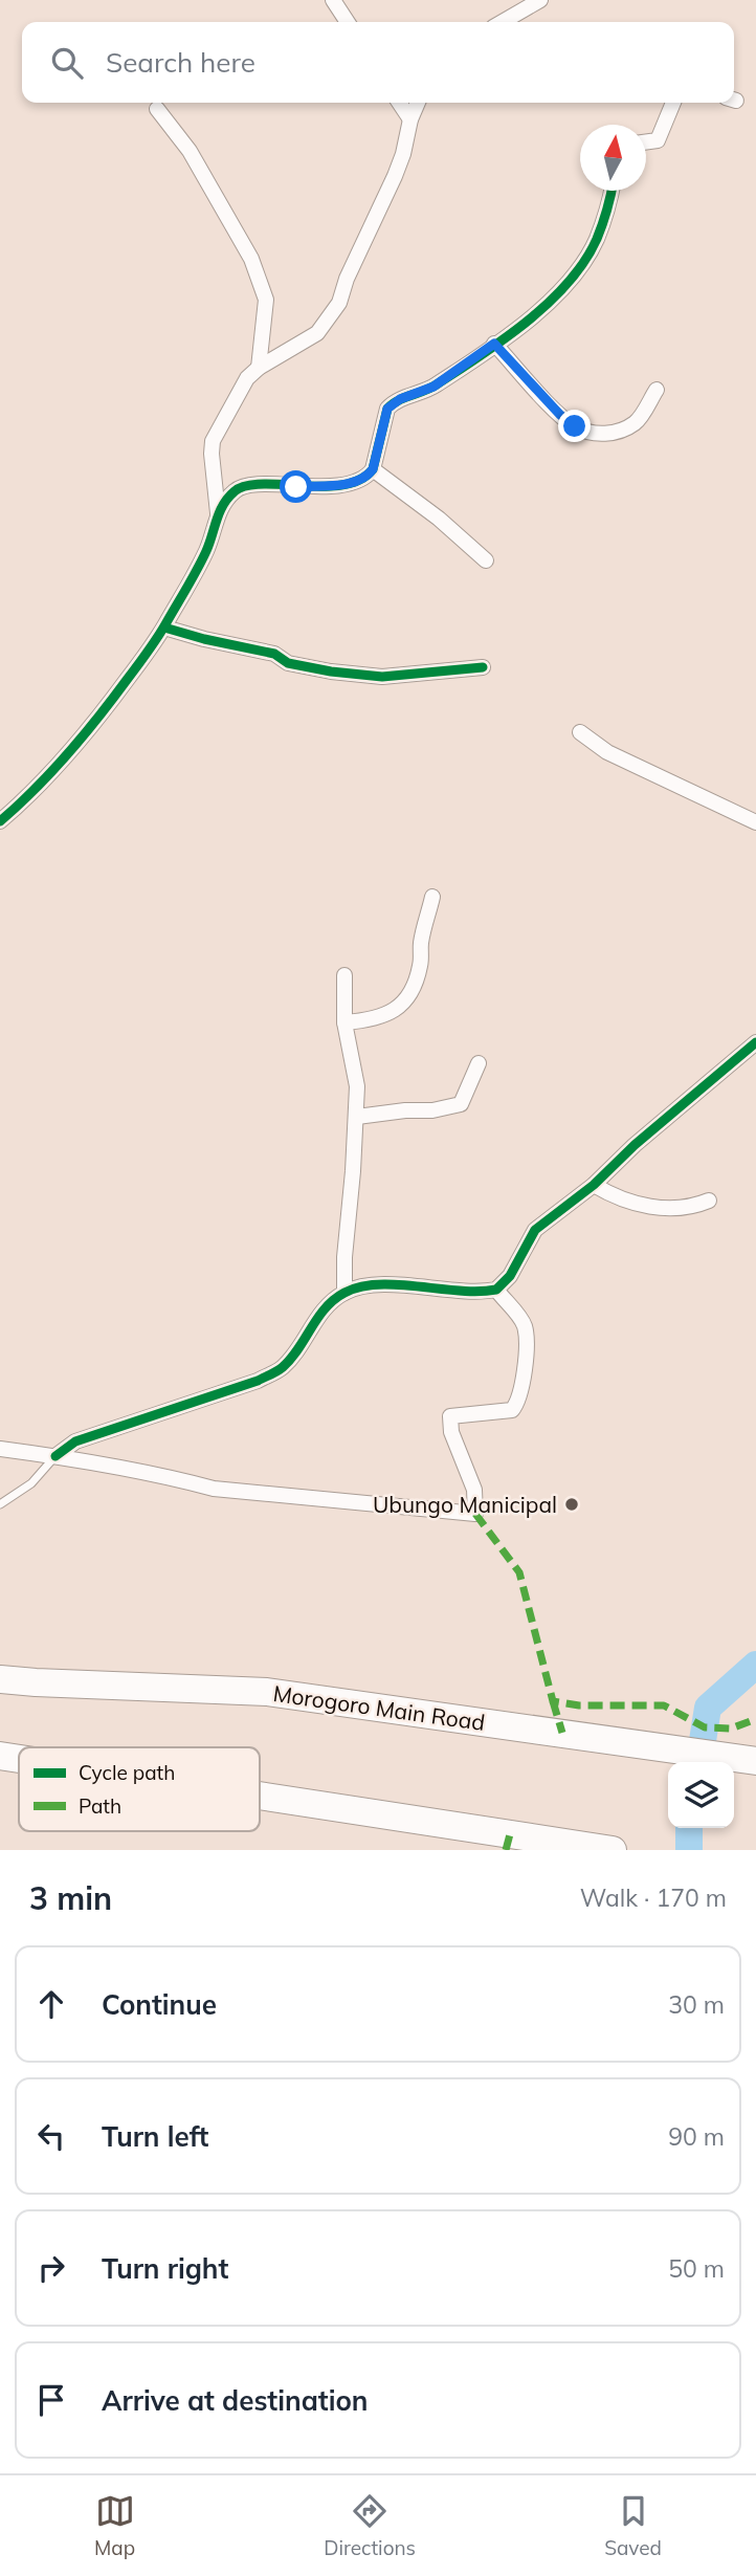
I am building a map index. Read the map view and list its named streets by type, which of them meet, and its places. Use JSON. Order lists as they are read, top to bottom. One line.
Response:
{"streets":{"highway":["Morogoro Main Road"]},"places":["Ubungo Manicipal"],"legend":["Cycle path","Path"],"north":"top","page":{"search":"Search here","heading":["3 min","Walk · 170 m"],"list":[["Continue","30 m"],["Turn left","90 m"],["Turn right","50 m"],"Arrive at destination"],"nav":["Map","Directions","Saved"]}}
